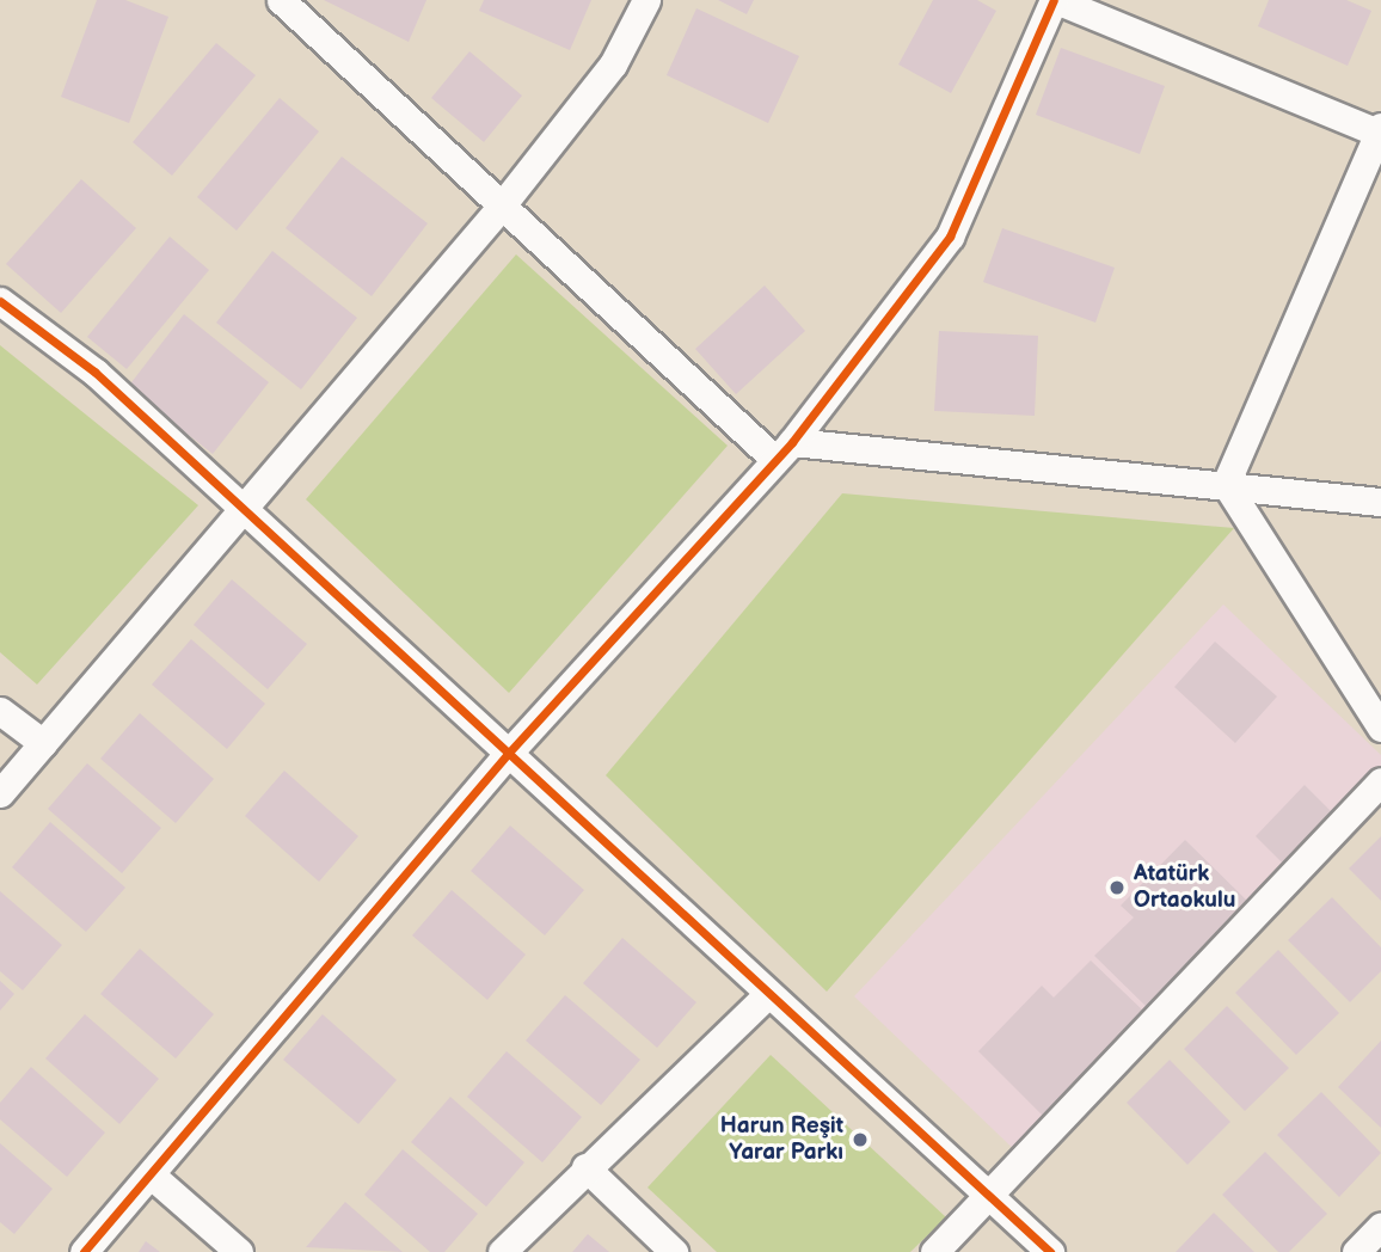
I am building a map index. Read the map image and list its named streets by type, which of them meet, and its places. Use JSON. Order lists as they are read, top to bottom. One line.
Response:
{"places":["Atatürk Ortaokulu","Harun Reşit Yarar Parkı"]}
